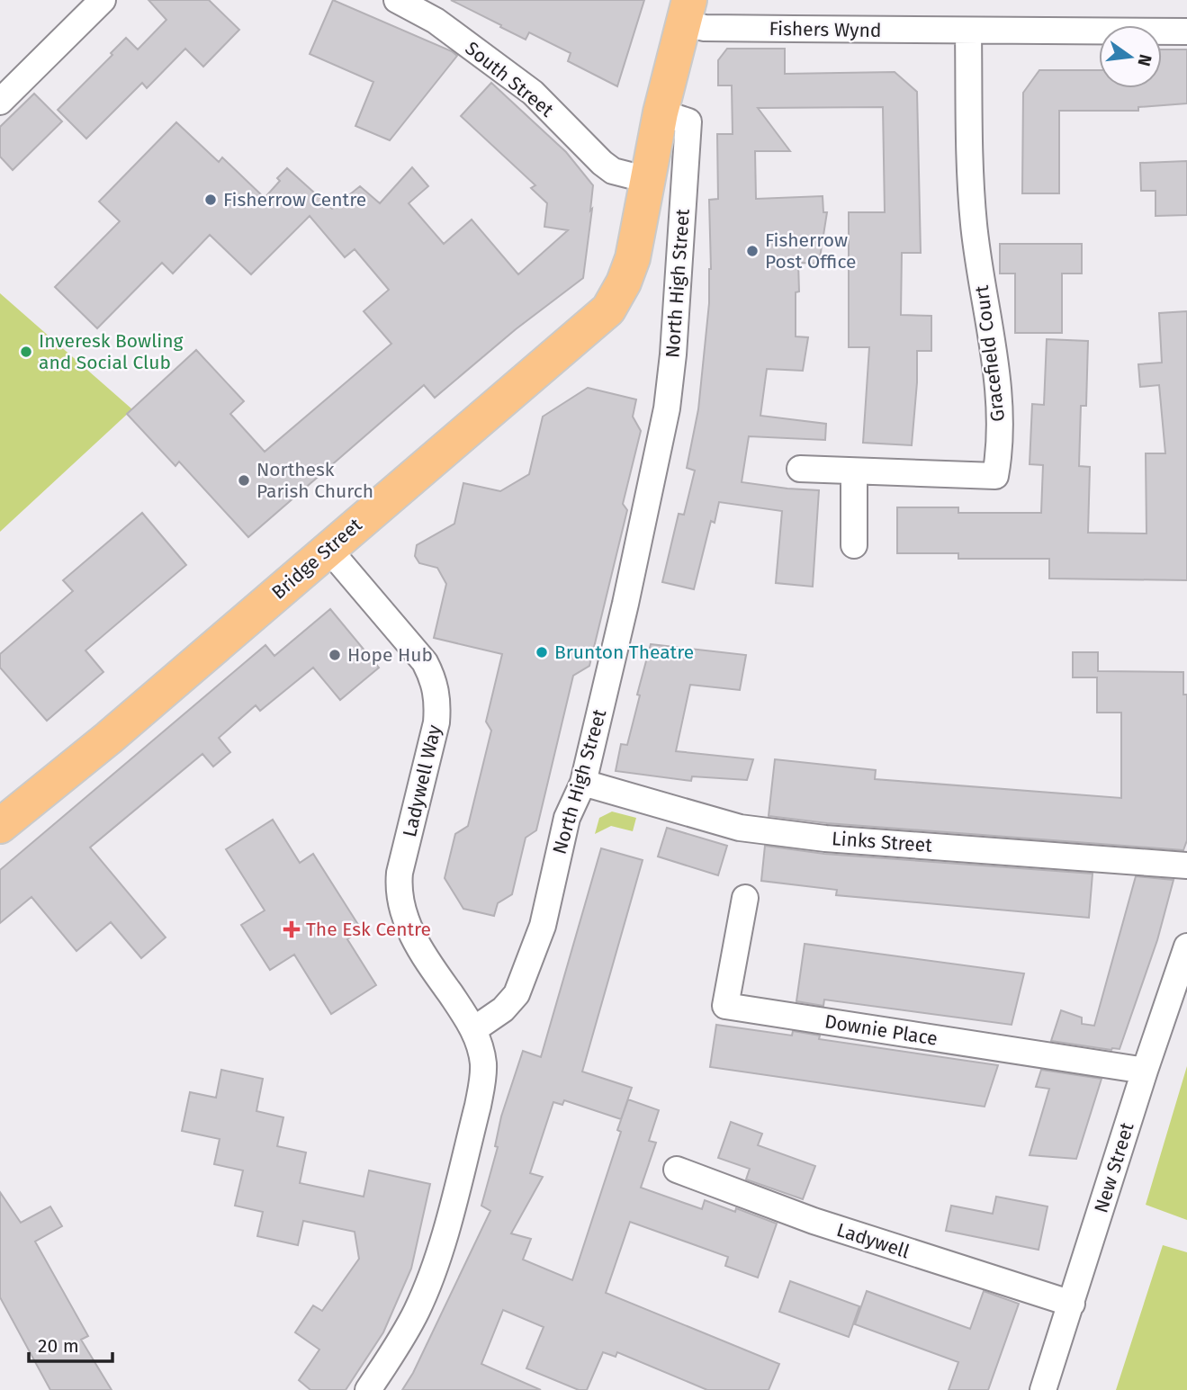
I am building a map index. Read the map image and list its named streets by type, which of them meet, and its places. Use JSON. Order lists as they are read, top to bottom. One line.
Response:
{"streets":{"main road":["Bridge Street"],"street":["Fishers Wynd","South Street","North High Street","Gracefield Court","Ladywell Way","Links Street","Downie Place","New Street","Ladywell"]},"crossings":[["Fishers Wynd","Gracefield Court"],["South Street","Bridge Street"],["North High Street","Ladywell Way"],["North High Street","Links Street"],["Bridge Street","Ladywell Way"],["Downie Place","New Street"],["New Street","Ladywell"]],"places":{"other":["Fisherrow Centre","Fisherrow Post Office","Inveresk Bowling and Social Club","Northesk Parish Church","Brunton Theatre","Hope Hub"],"health":["The Esk Centre"]},"scale_bar":"20 m","north":"right"}
